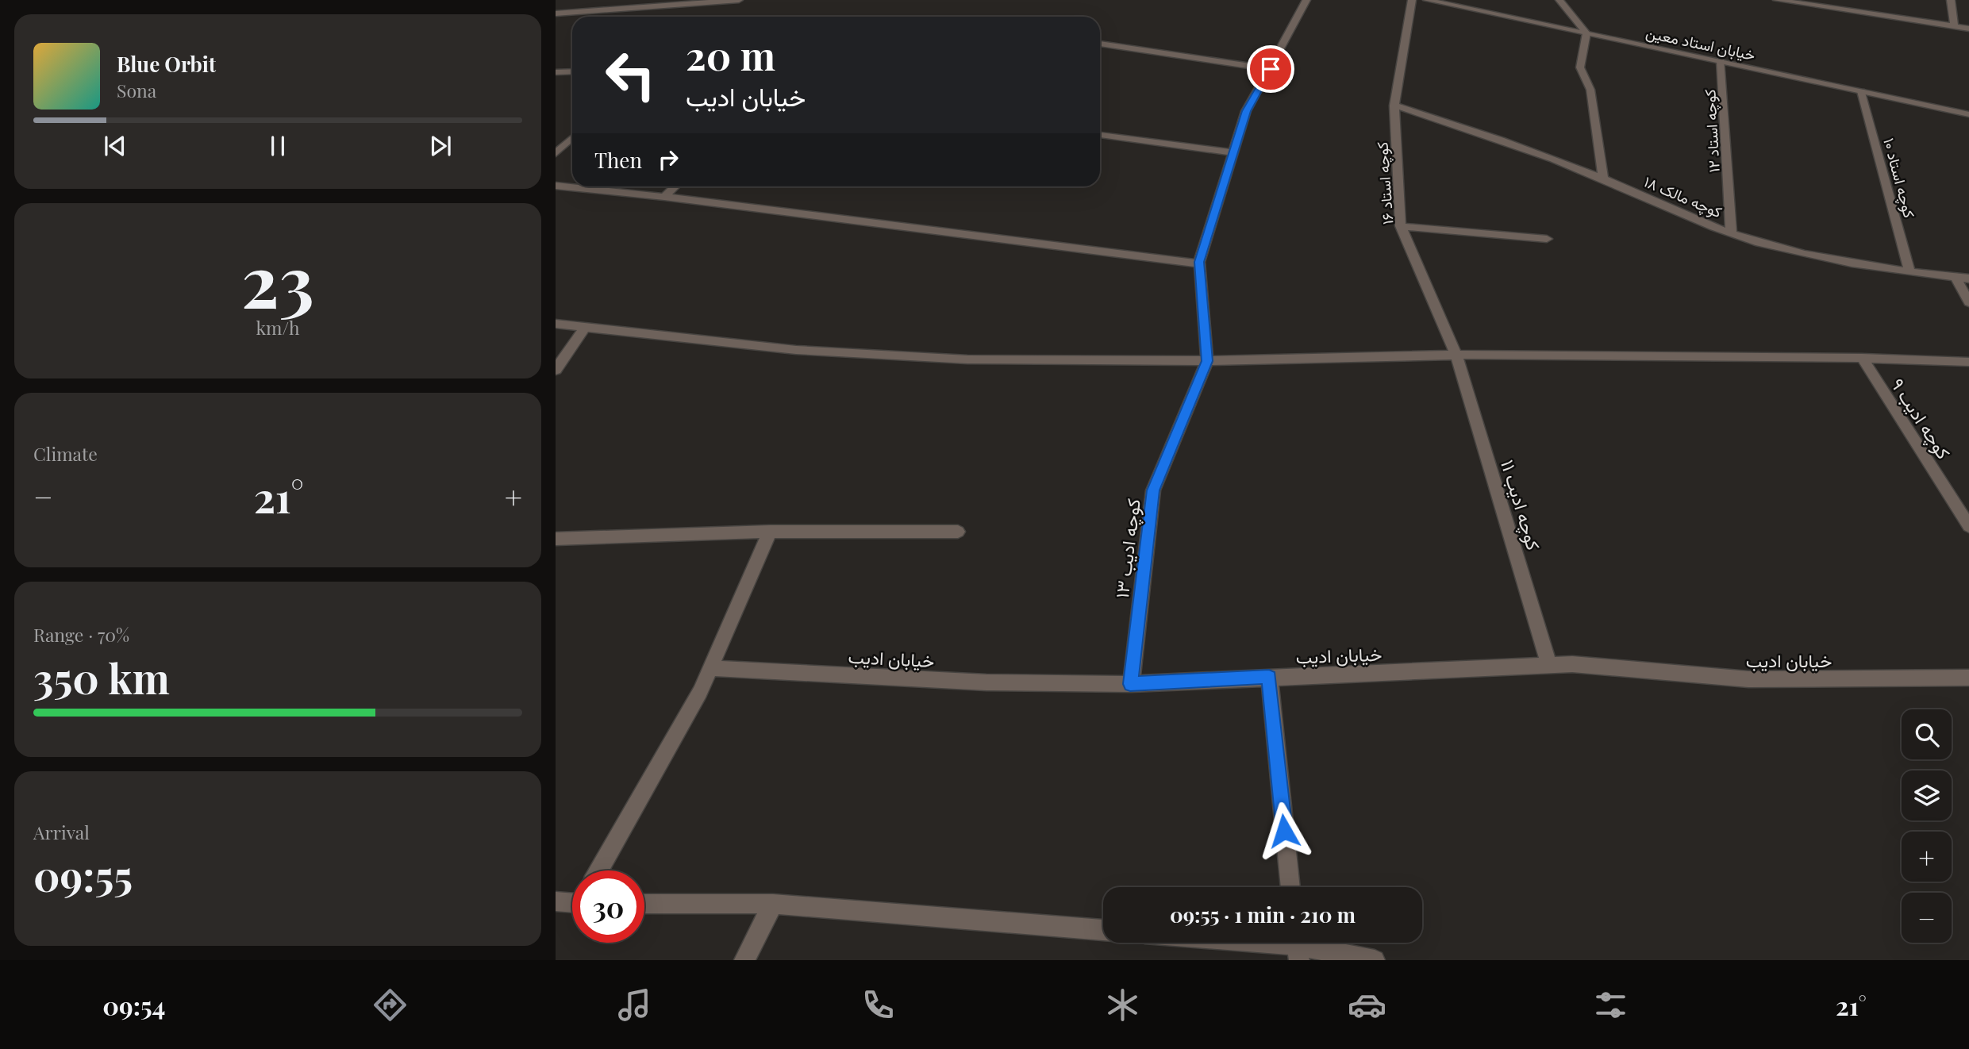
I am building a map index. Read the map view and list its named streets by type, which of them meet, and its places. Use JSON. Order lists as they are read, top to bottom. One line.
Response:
{"streets":{"street":["خیابان استاد معین","کوچه استاد ۱۲","کوچه استاد ۱۰","کوچه استاد ۱۶","کوچه مالک ۱۸","کوچه ادیب ۹","کوچه ادیب ۱۱","کوچه ادیب ۱۳","خیابان ادیب"]},"crossings":[["خیابان استاد معین","کوچه استاد ۱۲"],["خیابان استاد معین","کوچه استاد ۱۰"],["کوچه استاد ۱۲","کوچه مالک ۱۸"],["کوچه استاد ۱۰","کوچه مالک ۱۸"],["کوچه استاد ۱۶","کوچه مالک ۱۸"],["کوچه استاد ۱۶","کوچه ادیب ۱۱"],["کوچه ادیب ۱۱","خیابان ادیب"],["کوچه ادیب ۱۳","خیابان ادیب"]],"page":{"turn":["20 m","خیابان ادیب"],"song":["Blue Orbit","Sona"],"then":"Then","tile":[["23","km/h"],"Climate",["Range · 70%","350 km"],["Arrival","09:55"]],"heat":["−","21°","+"],"map_buttons":["+","−"],"limit":"30","trip":"09:55 · 1 min · 210 m","tabs":["09:54","21°"]}}
